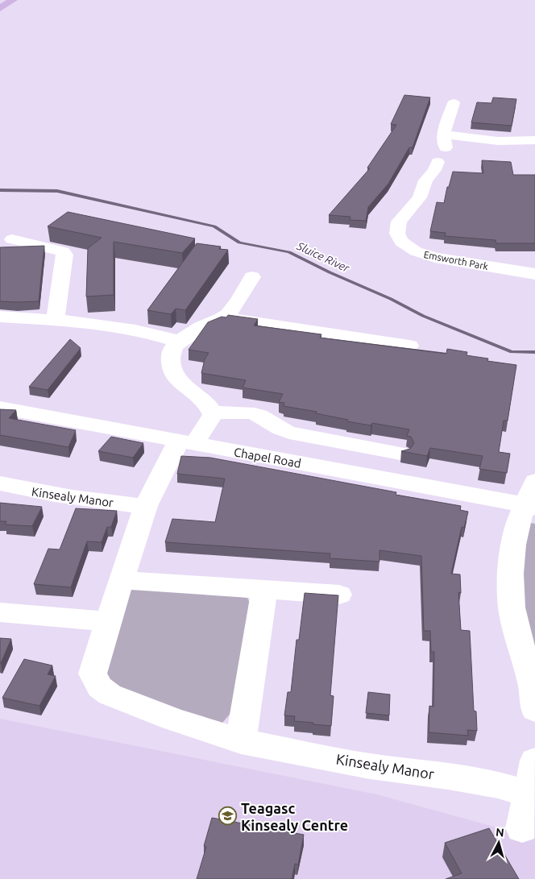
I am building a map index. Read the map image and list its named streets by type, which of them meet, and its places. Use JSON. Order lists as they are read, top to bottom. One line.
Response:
{"streets":{"street":["Emsworth Park","Chapel Road","Kinsealy Manor"]},"crossings":[["Chapel Road","Kinsealy Manor"]],"water":["Sluice River"],"places":{"school or university":["Teagasc Kinsealy Centre"]},"north":"top"}
